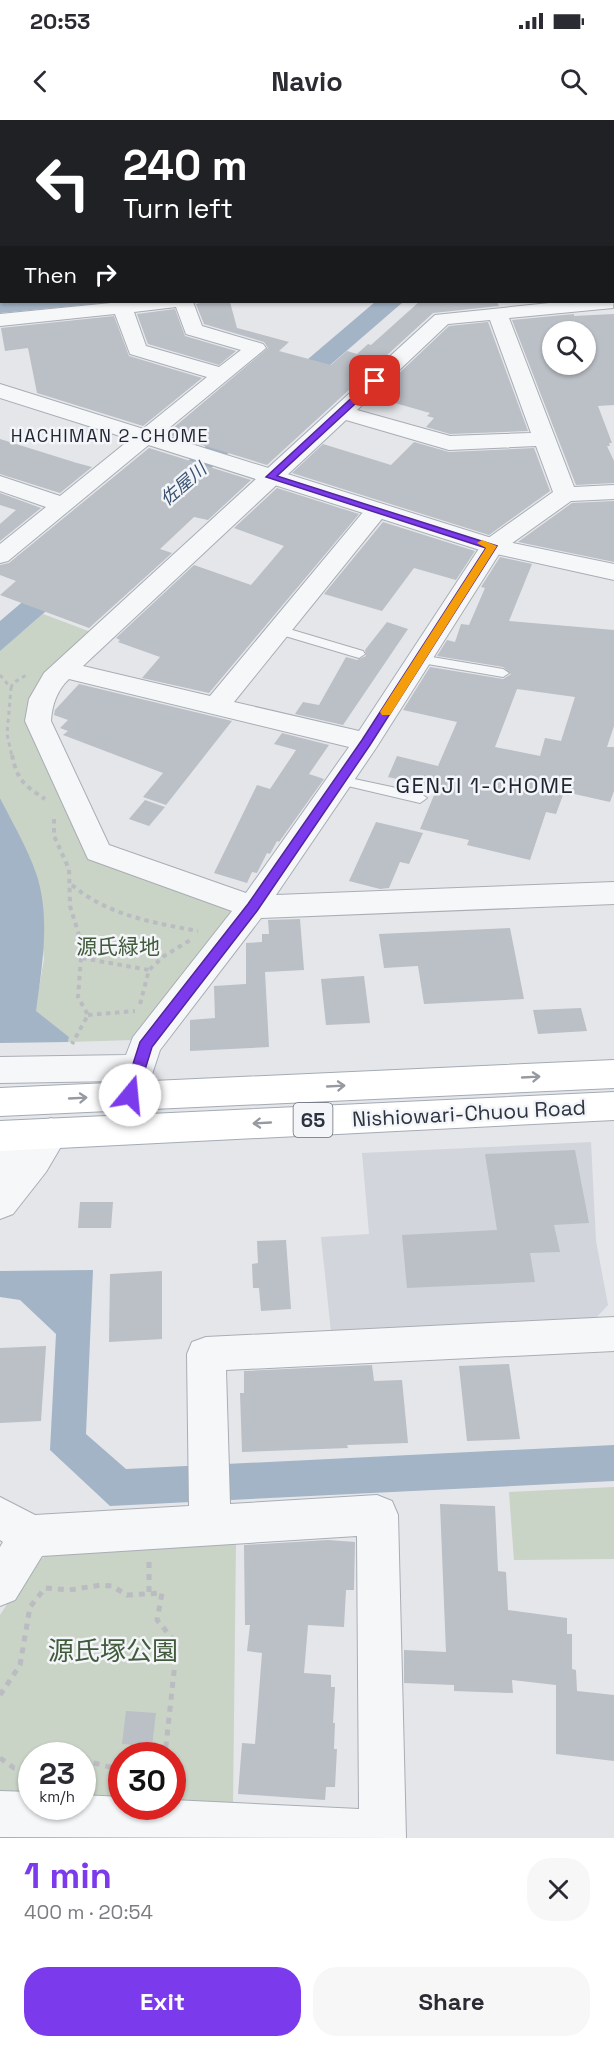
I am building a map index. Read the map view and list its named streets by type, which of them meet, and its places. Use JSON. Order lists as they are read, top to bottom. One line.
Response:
{"streets":{"main road":["Nishiowari-Chuou Road","65"]},"districts":["HACHIMAN 2-CHOME","GENJI 1-CHOME"],"water":["佐屋川"],"parks":["源氏緑地","源氏塚公園"],"page":{"status":"20:53","header":"Navio","turn":["240 m","Turn left"],"then":"Then","speed":"23 km/h","limit":"30","heading":["1 min","400 m · 20:54"],"buttons":["Exit","Share"]}}
